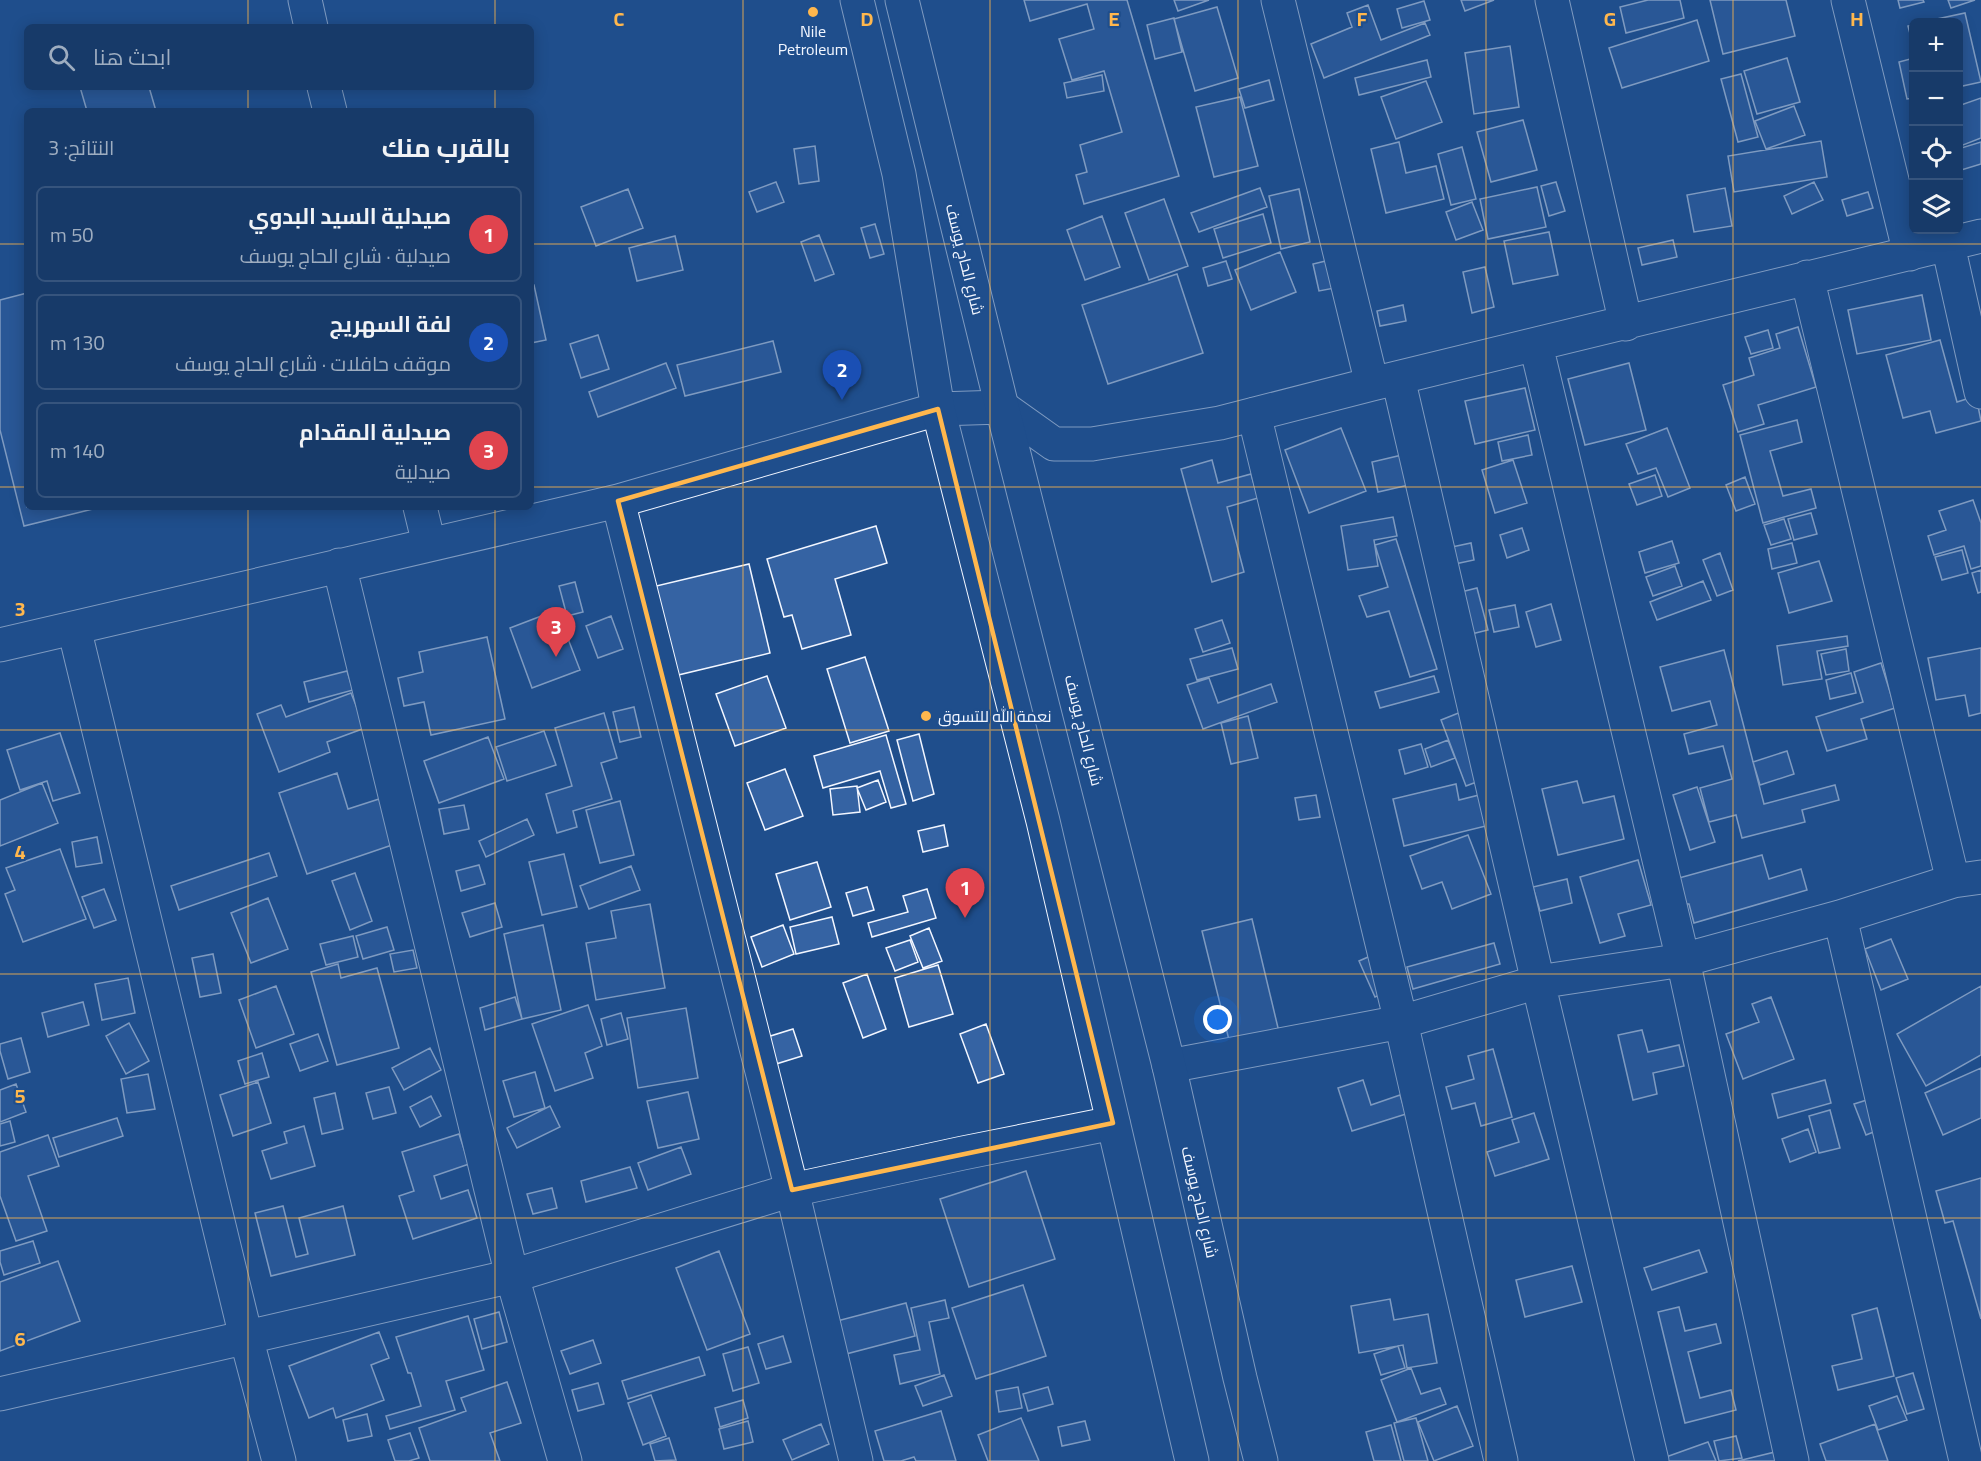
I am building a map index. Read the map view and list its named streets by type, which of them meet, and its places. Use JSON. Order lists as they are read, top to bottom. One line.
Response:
{"streets":{"street":["شارع الحاج يوسف"]},"places":["Nile Petroleum","نعمة الله للتسوق"],"page":{"map_buttons":["+","−"],"search":"ابحث هنا","heading":["بالقرب منك","النتائج: 3"],"list":[{"mark":"1","name":"صيدلية السيد البدوي","note":"صيدلية · شارع الحاج يوسف","value":"50 m"},{"mark":"2","name":"لفة السهريج","note":"موقف حافلات · شارع الحاج يوسف","value":"130 m"},{"mark":"3","name":"صيدلية المقدام","note":"صيدلية","value":"140 m"}],"pins":["2","3","1"]},"grid":{"columns":["C","D","E","F","G","H"],"rows":["3","4","5","6"]}}
